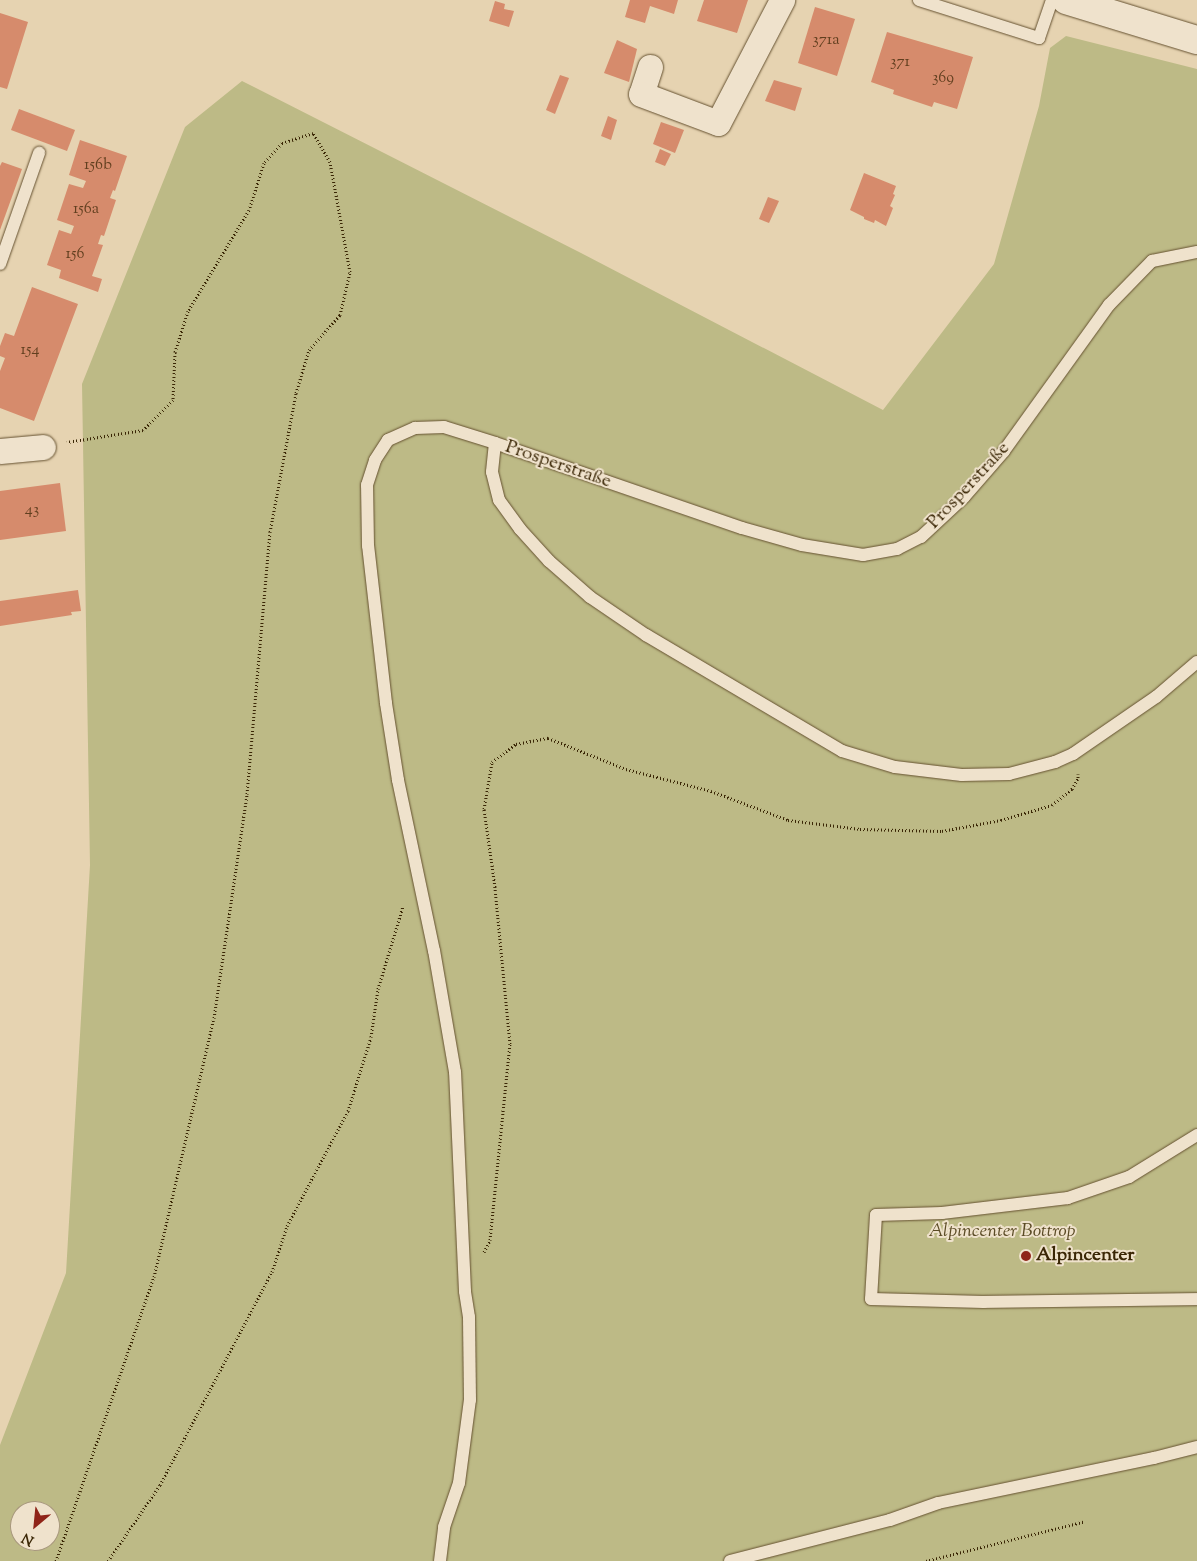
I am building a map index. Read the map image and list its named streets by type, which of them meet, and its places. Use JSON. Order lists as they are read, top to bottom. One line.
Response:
{"streets":{"lane":["Prosperstraße"]},"parks":["Alpincenter Bottrop"],"places":["Alpincenter"],"house_numbers":["371a","371","369","156b","156a","156","154","43"],"north":"bottom left"}
